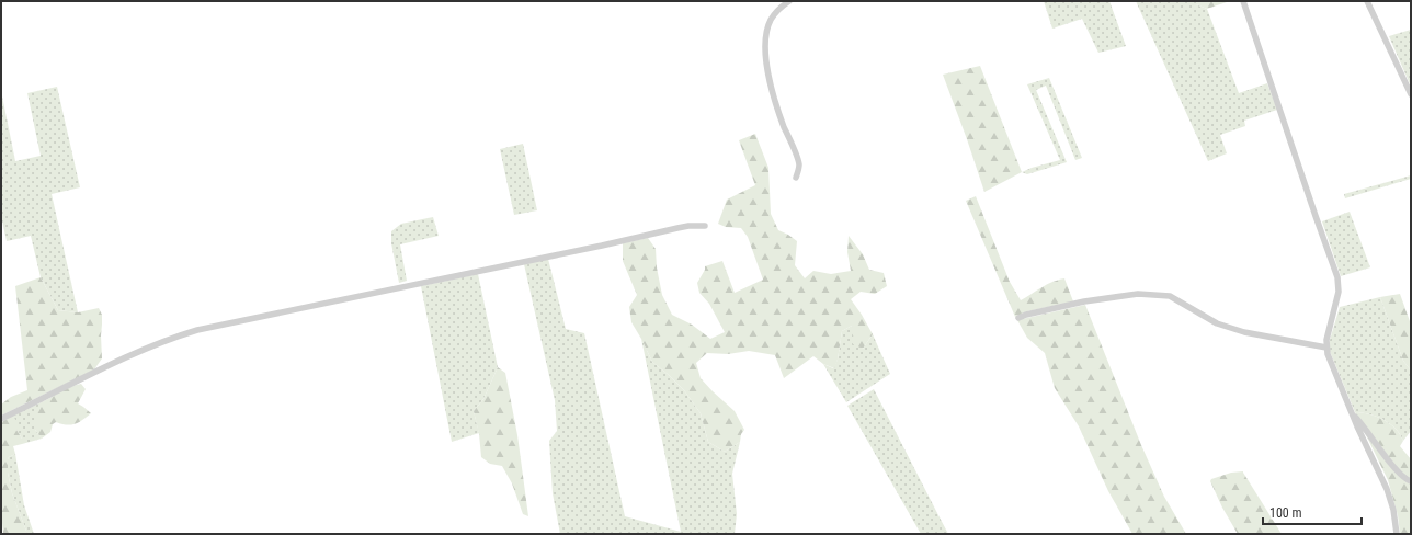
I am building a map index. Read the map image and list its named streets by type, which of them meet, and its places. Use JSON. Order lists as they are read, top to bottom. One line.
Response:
{"scale_bar":"100 m"}
